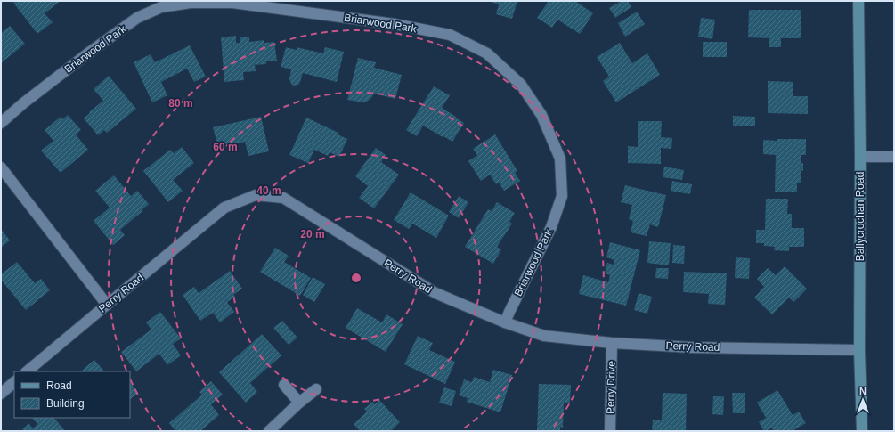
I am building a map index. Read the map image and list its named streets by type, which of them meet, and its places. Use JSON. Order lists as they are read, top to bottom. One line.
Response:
{"streets":{"street":["Briarwood Park","Ballycrochan Road","Perry Road","Perry Drive"]},"crossings":[["Briarwood Park","Perry Road"],["Ballycrochan Road","Perry Road"],["Perry Road","Perry Drive"]],"legend":["Road","Building"],"north":"top","rings":["80 m","60 m","40 m","20 m"]}
